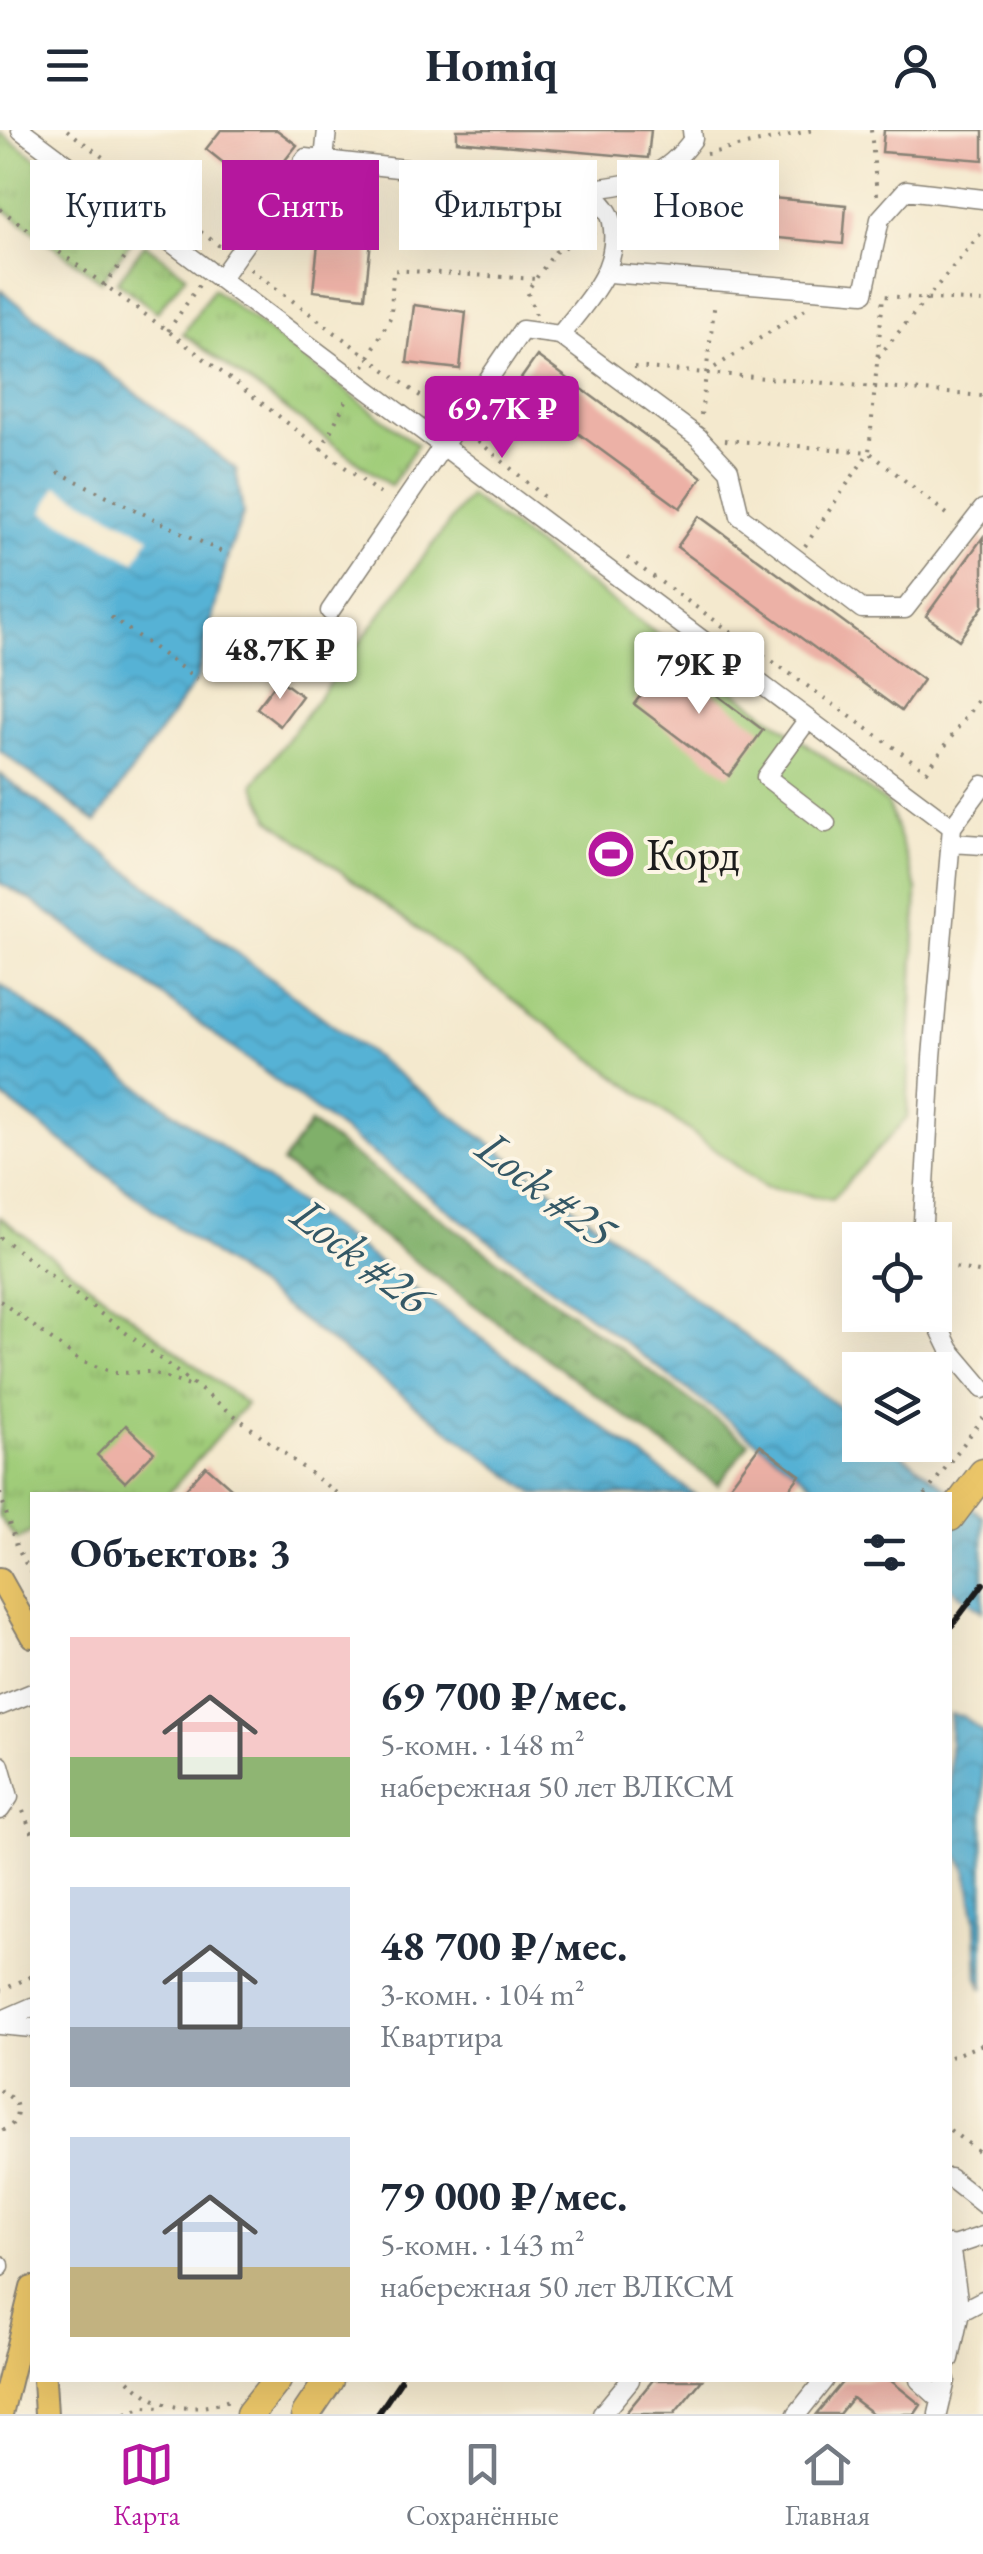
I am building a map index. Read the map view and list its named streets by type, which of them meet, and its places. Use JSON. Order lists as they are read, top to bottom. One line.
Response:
{"water":["Lock #25","Lock #26"],"places":{"sports":["Корд"]},"page":{"header":"Homiq","chip":["Купить","Снять","Фильтры","Новое"],"price":["69.7K ₽","48.7K ₽","79K ₽"],"heading":"Объектов: 3","list":[{"name":"69 700 ₽/мес.","note":"5-комн. · 148 m² · набережная 50 лет ВЛКСМ"},{"name":"48 700 ₽/мес.","note":"3-комн. · 104 m² · Квартира"},{"name":"79 000 ₽/мес.","note":"5-комн. · 143 m² · набережная 50 лет ВЛКСМ"}],"tabs":["Карта","Сохранённые","Главная"]}}
